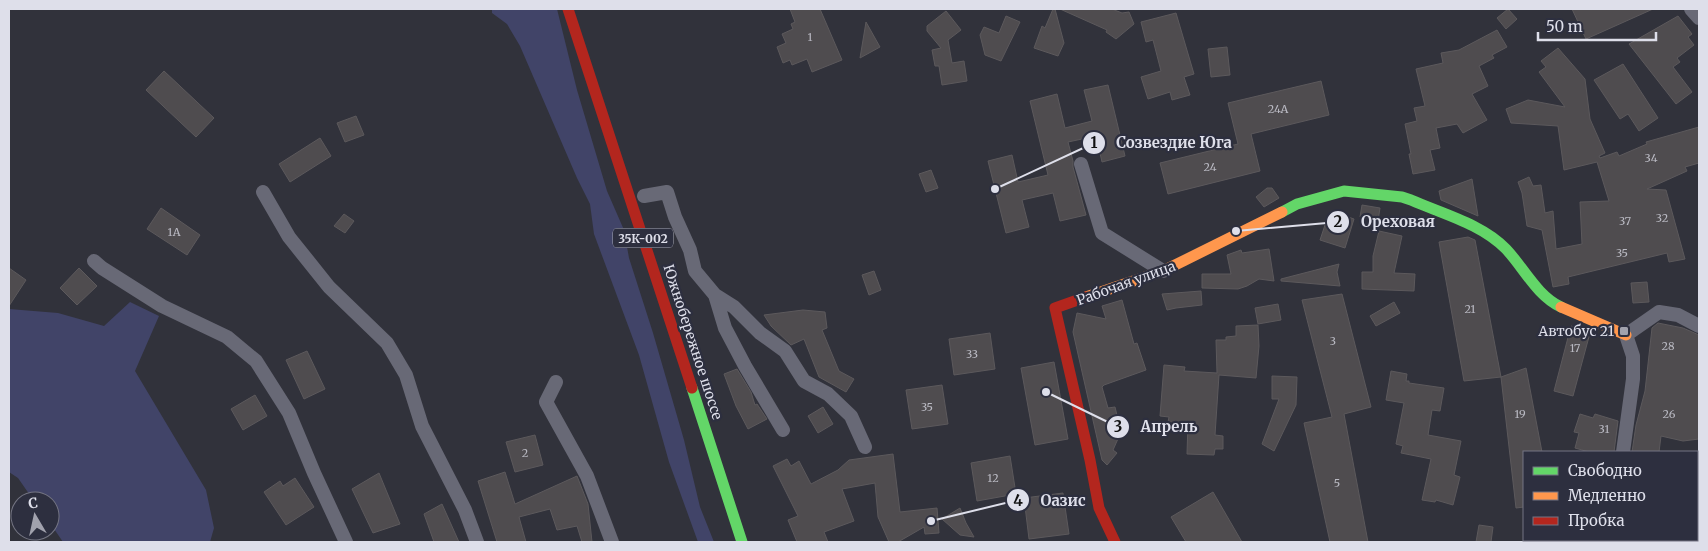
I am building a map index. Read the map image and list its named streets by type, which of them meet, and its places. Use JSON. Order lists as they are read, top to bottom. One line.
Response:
{"streets":{"main road":["35К-002","Рабочая улица","Южнобережное шоссе"]},"places":{"other":["Созвездие Юга","Ореховая","Апрель","Оазис"],"transit":["Автобус 21"]},"house_numbers":["1","24А","34","24","32","37","1А","35","21","3","28","17","33","35","19","26","31","2","12","5"],"legend":["Свободно","Медленно","Пробка"],"scale_bar":"50 m","north":"top"}
